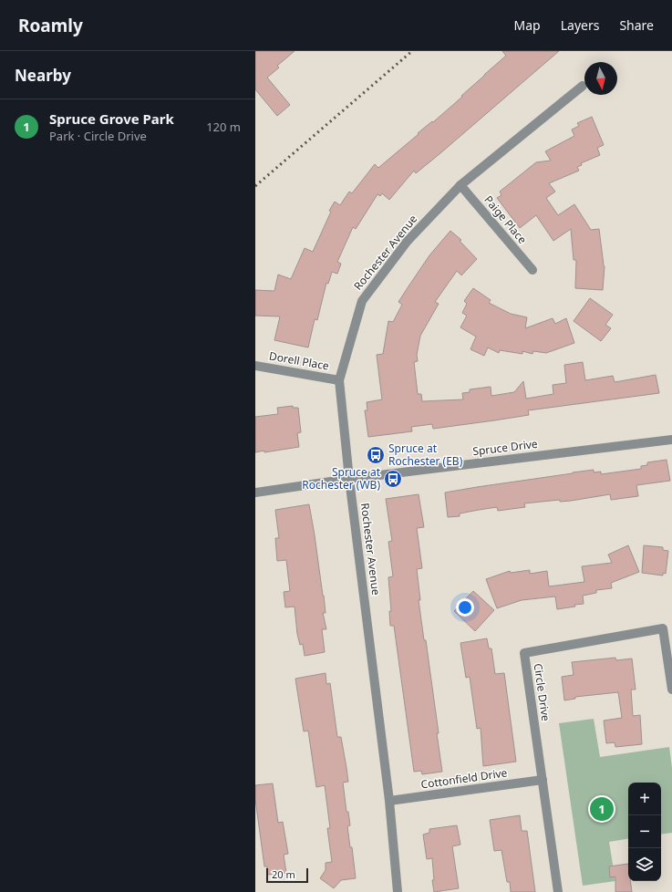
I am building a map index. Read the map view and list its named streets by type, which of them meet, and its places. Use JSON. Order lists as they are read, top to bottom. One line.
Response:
{"streets":{"street":["Paige Place","Rochester Avenue","Dorell Place","Spruce Drive","Circle Drive","Cottonfield Drive"]},"crossings":[["Paige Place","Rochester Avenue"],["Rochester Avenue","Dorell Place"],["Rochester Avenue","Spruce Drive"],["Rochester Avenue","Cottonfield Drive"],["Circle Drive","Cottonfield Drive"]],"places":{"bus stop":["Spruce at Rochester (EB)","Spruce at Rochester (WB)"]},"scale_bar":"20 m","north":"bottom","page":{"header":"Roamly","nav":["Map","Layers","Share"],"heading":"Nearby","list":[{"mark":"1","name":"Spruce Grove Park","note":"Park · Circle Drive","value":"120 m"}],"map_buttons":["+","−"],"pins":"1","scale":"20 m"}}
